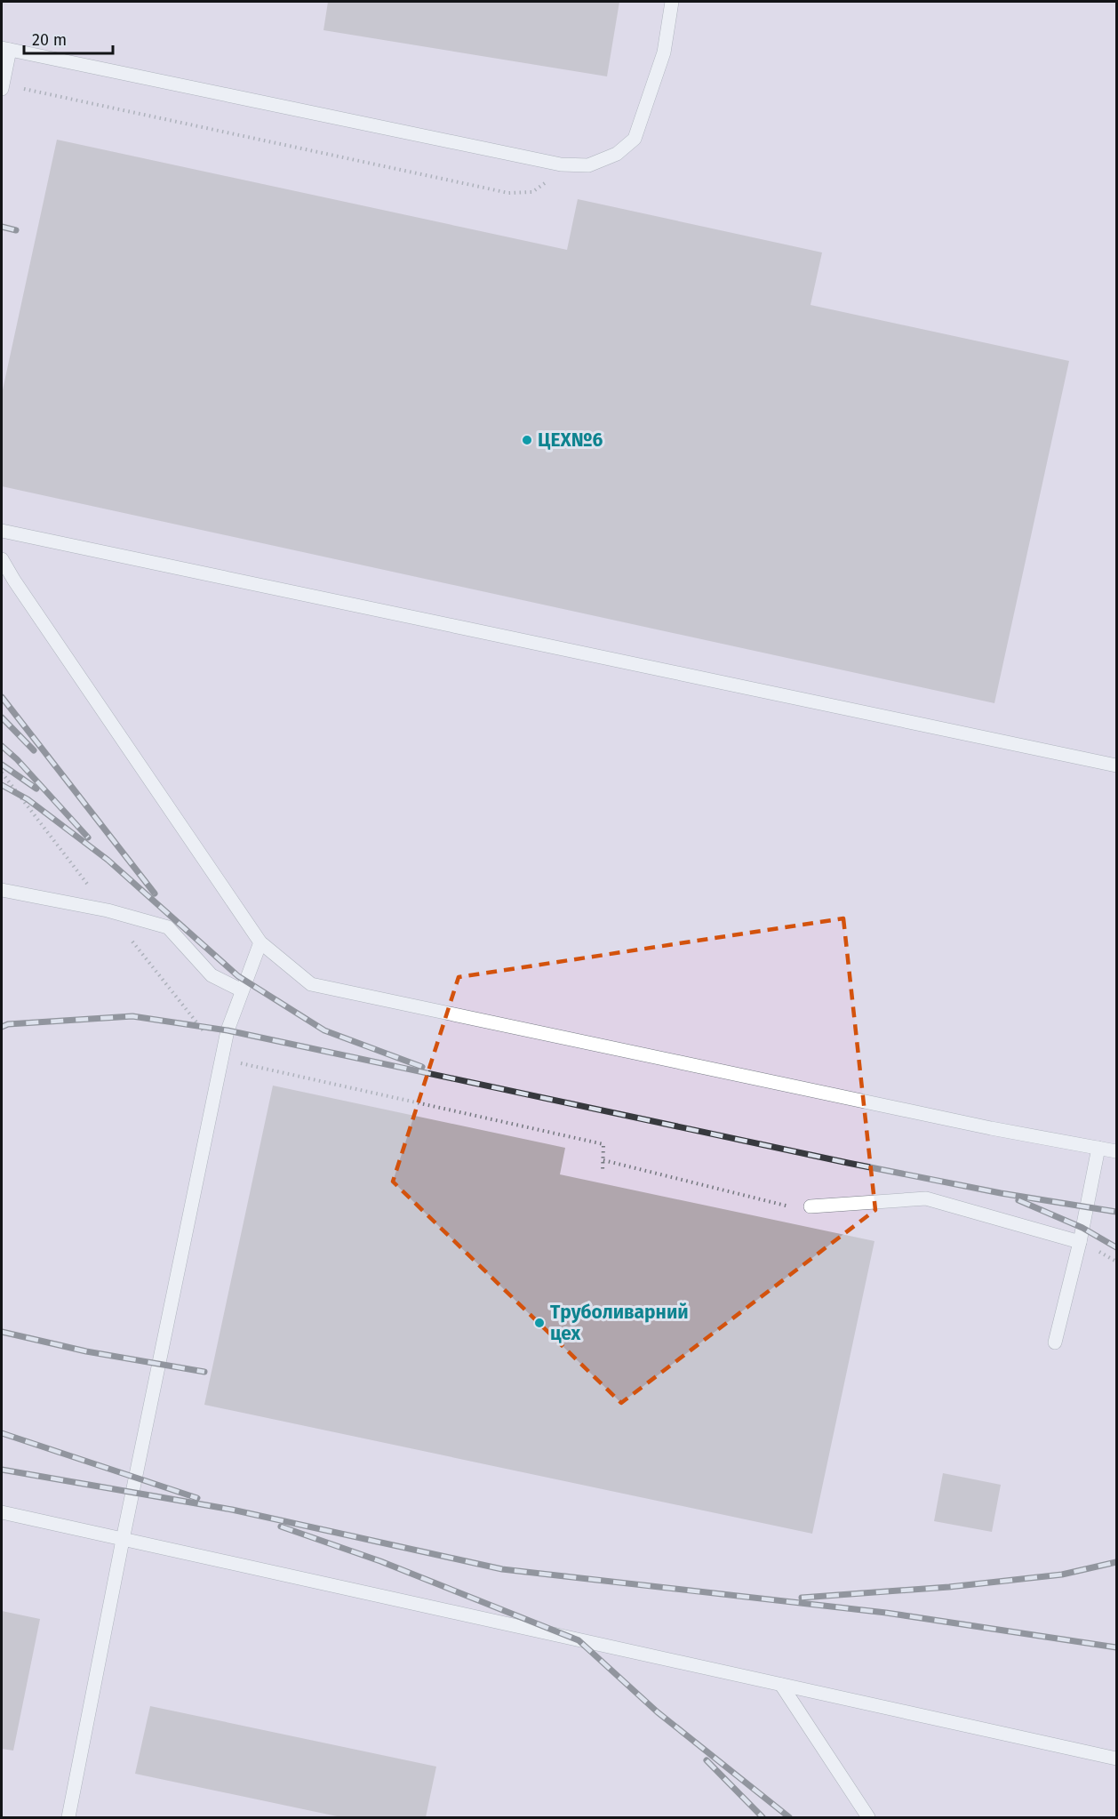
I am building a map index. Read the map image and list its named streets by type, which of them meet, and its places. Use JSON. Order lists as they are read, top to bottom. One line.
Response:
{"places":["ЦЕХ№6","Труболиварний цех"],"scale_bar":"20 m"}
